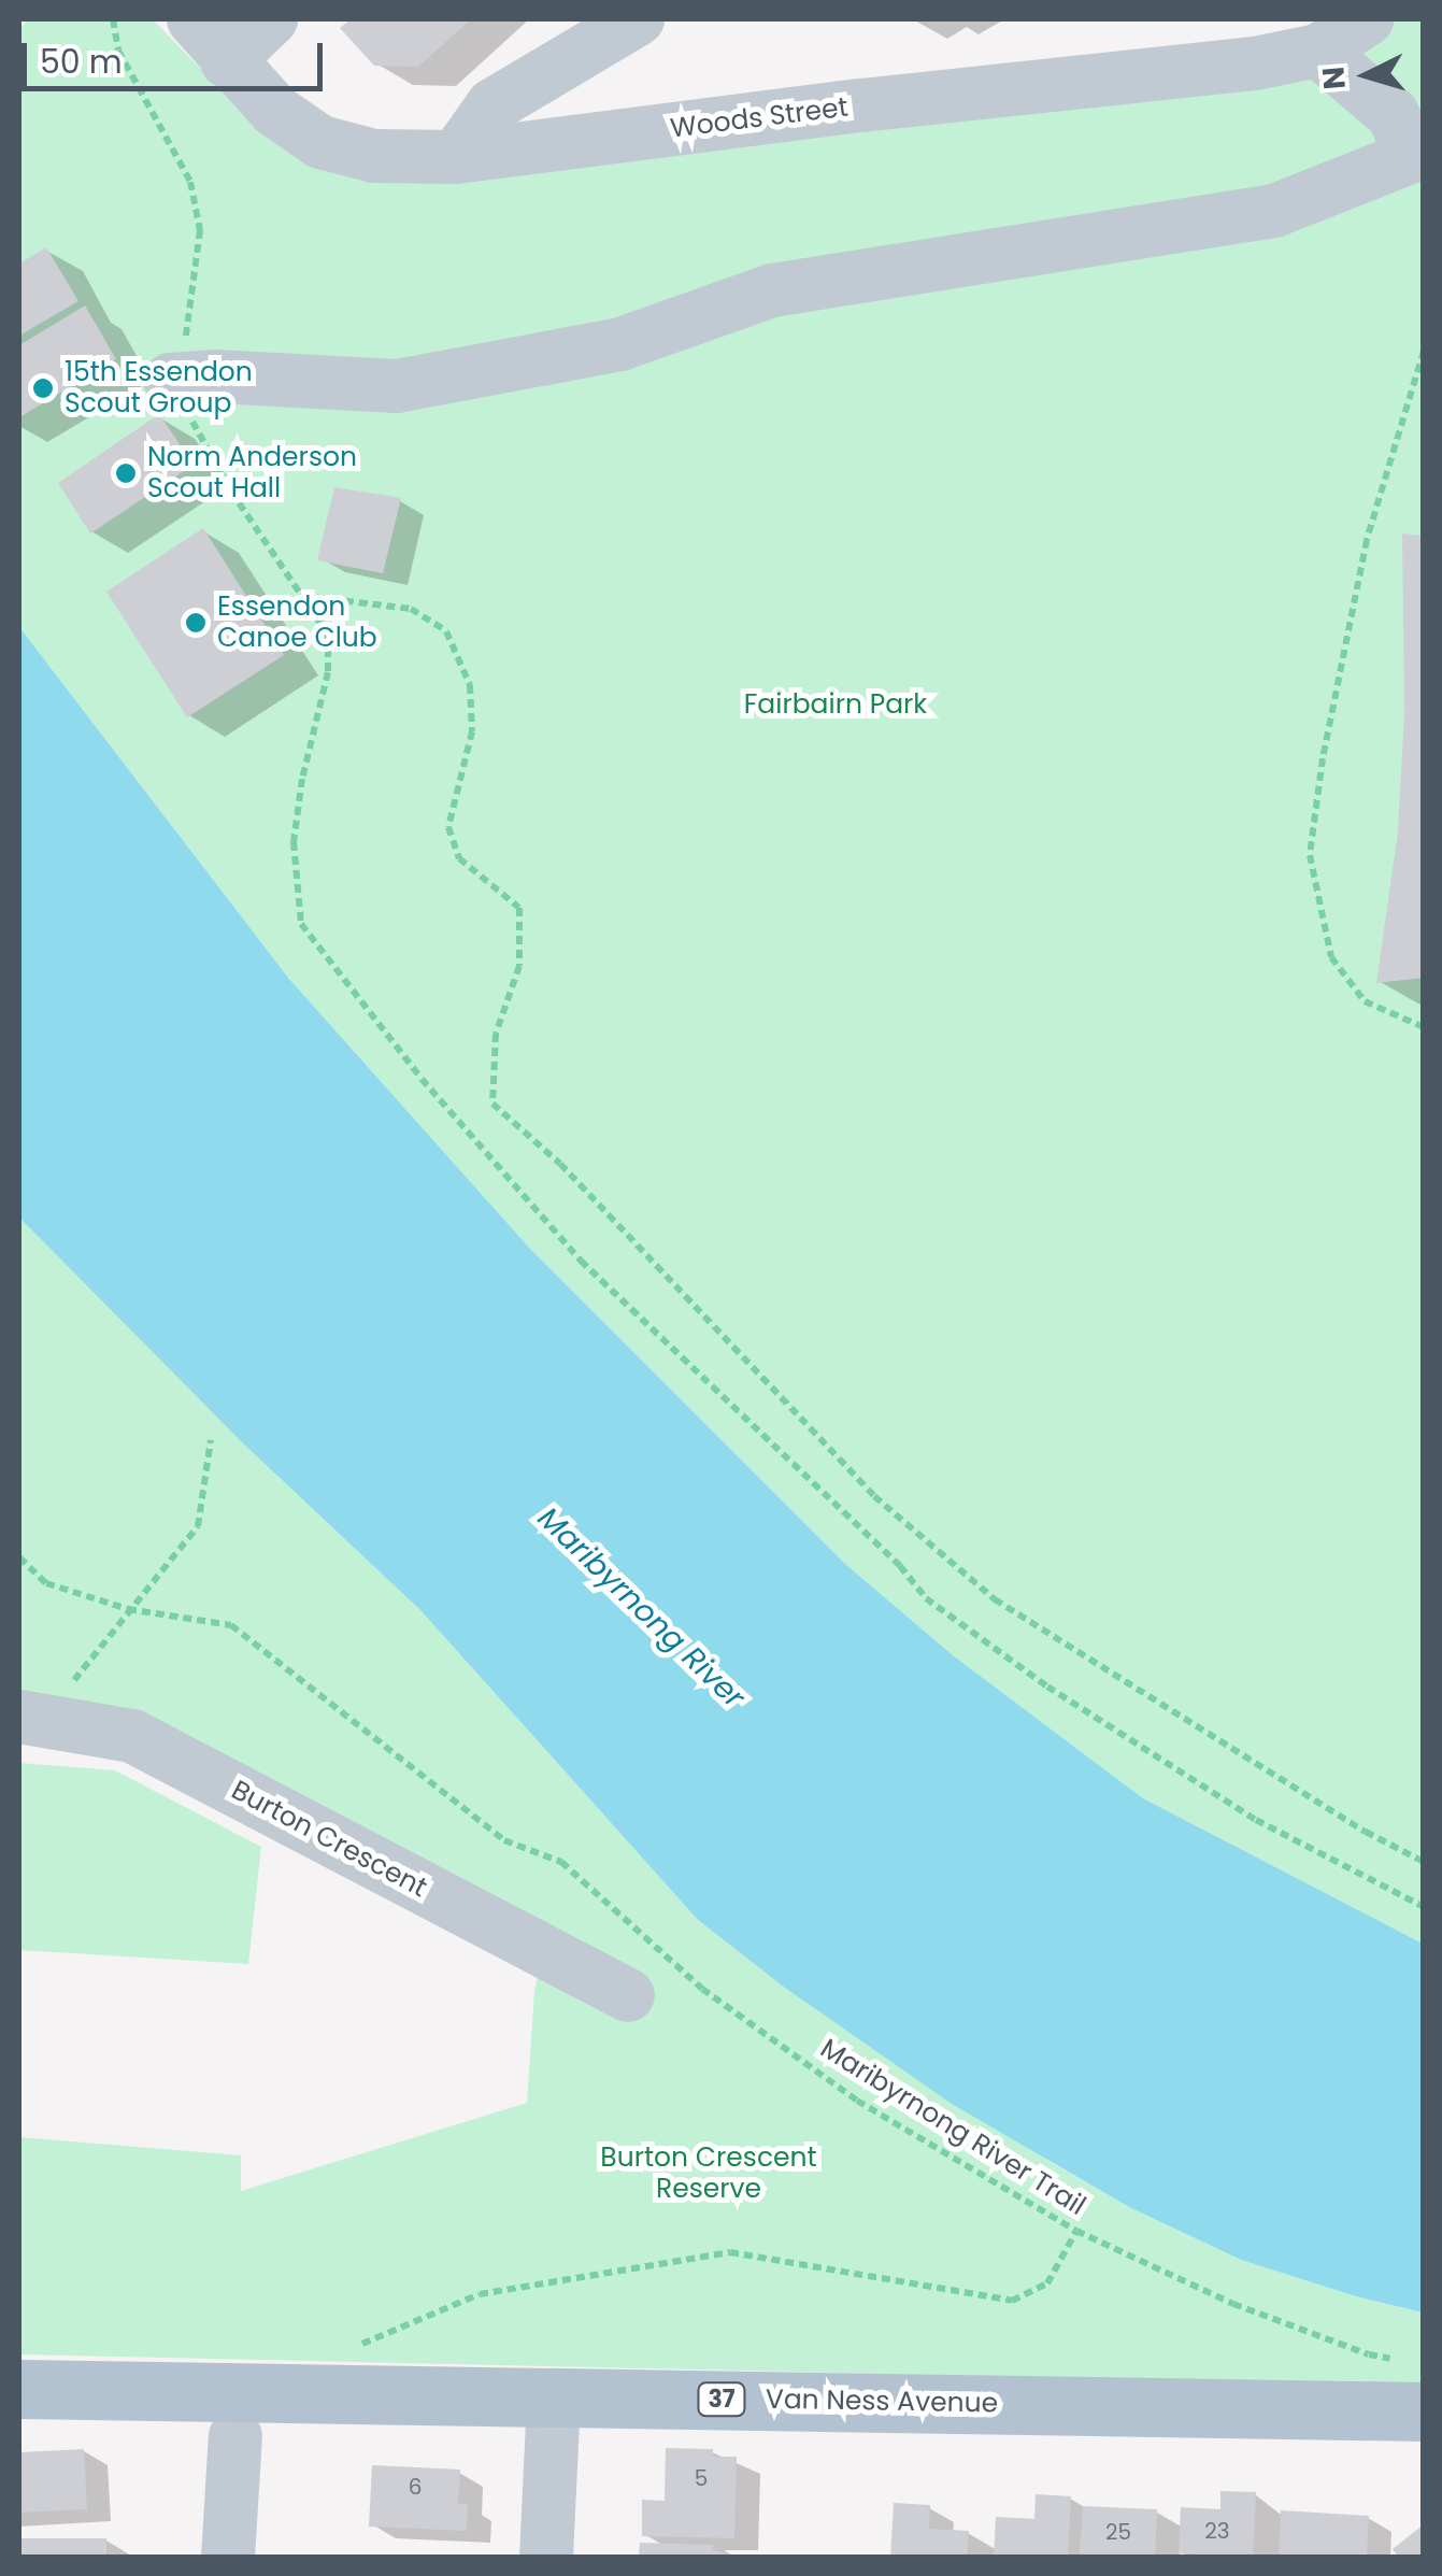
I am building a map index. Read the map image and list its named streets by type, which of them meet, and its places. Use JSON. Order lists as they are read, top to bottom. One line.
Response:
{"streets":{"main road":["37","Van Ness Avenue"],"street":["Woods Street","Burton Crescent"],"path":["Maribyrnong River Trail"]},"crossings":[["Maribyrnong River Trail","Van Ness Avenue"]],"water":["Maribyrnong River"],"parks":["Fairbairn Park","Burton Crescent Reserve"],"places":["15th Essendon Scout Group","Norm Anderson Scout Hall","Essendon Canoe Club"],"house_numbers":["5","6","23","25"],"scale_bar":"50 m","north":"left"}
